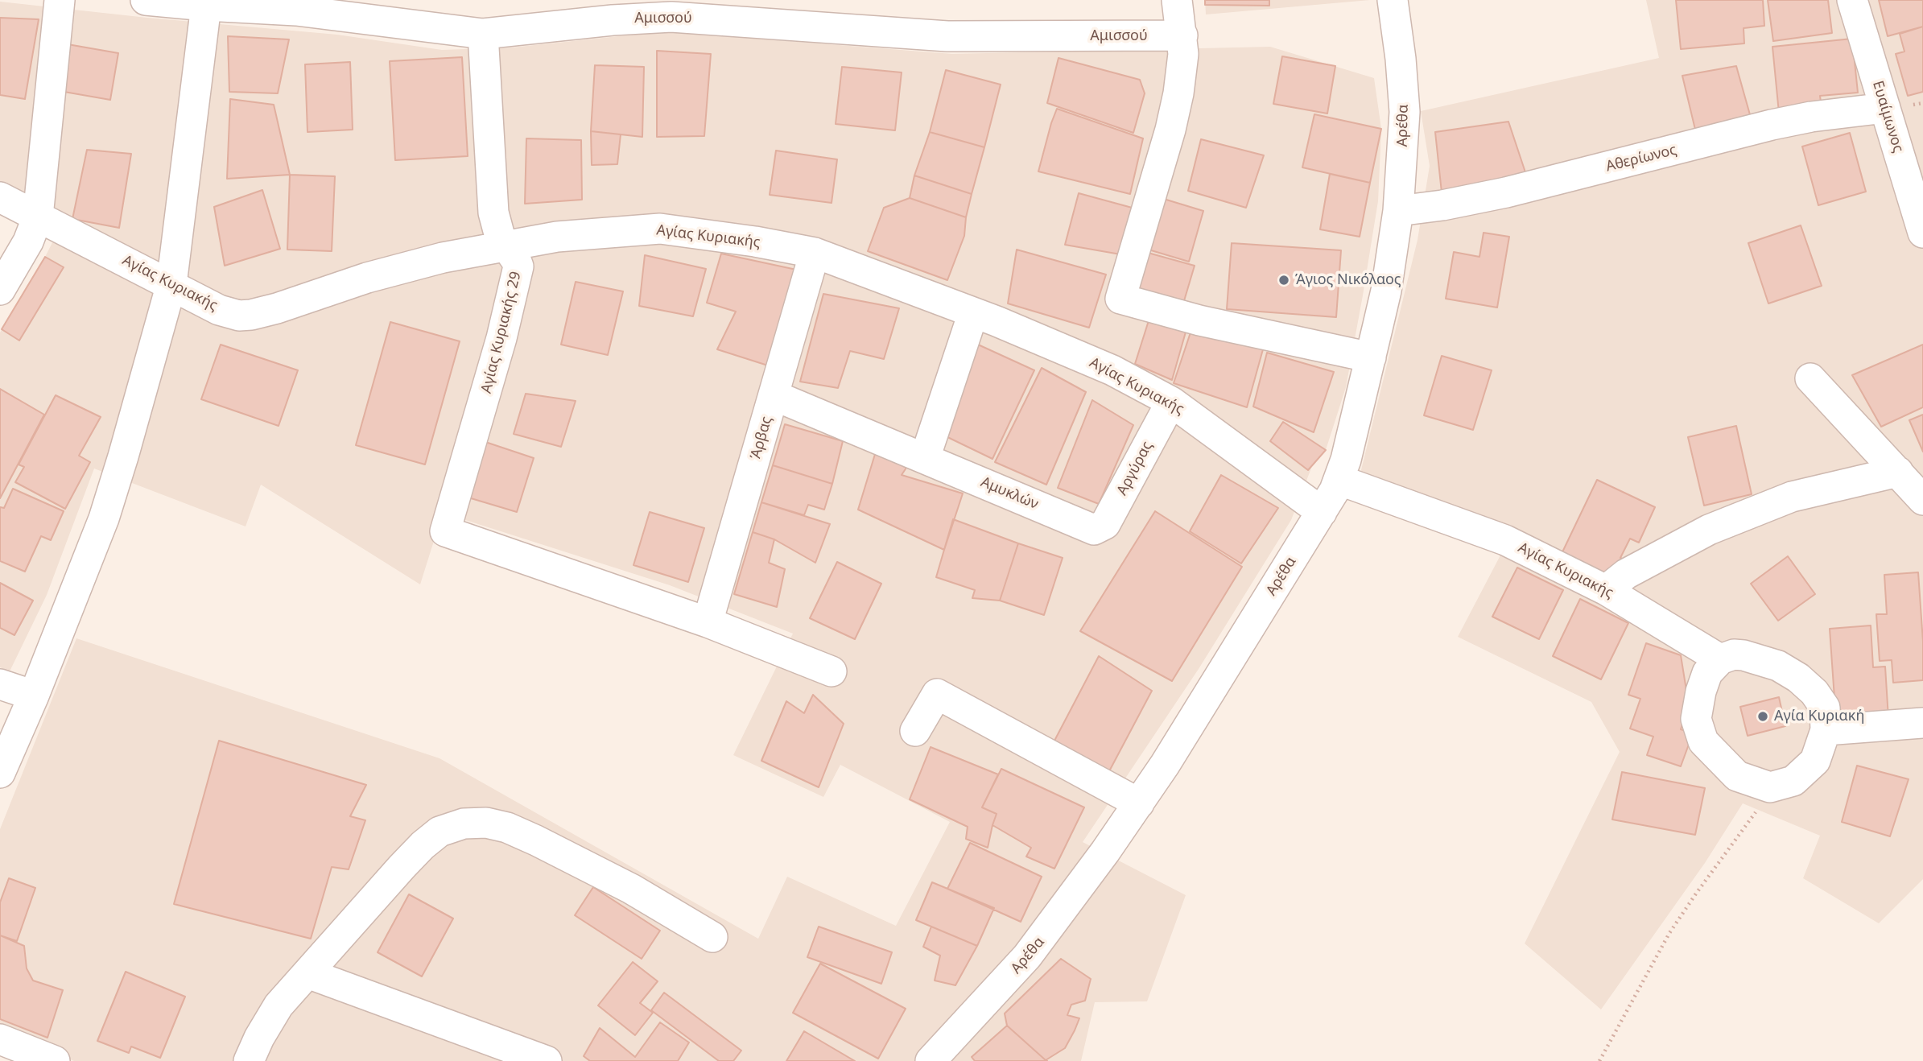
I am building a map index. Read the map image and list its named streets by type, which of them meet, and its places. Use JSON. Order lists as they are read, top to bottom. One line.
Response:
{"streets":{"street":["Αμισσού","Ευαίμωνος","Αρέθα","Αθερίωνος","Αγίας Κυριακής","Αγίας Κυριακής 29","Άρβας","Αργύρας","Αμυκλών"]},"crossings":[["Αμισσού","Αγίας Κυριακής 29"],["Ευαίμωνος","Αθερίωνος"],["Αρέθα","Αθερίωνος"],["Αρέθα","Αγίας Κυριακής"],["Αγίας Κυριακής","Αγίας Κυριακής 29"],["Αγίας Κυριακής","Άρβας"],["Αγίας Κυριακής","Αργύρας"],["Αγίας Κυριακής 29","Άρβας"],["Άρβας","Αμυκλών"],["Αργύρας","Αμυκλών"]],"places":["Άγιος Νικόλαος","Αγία Κυριακή"]}
